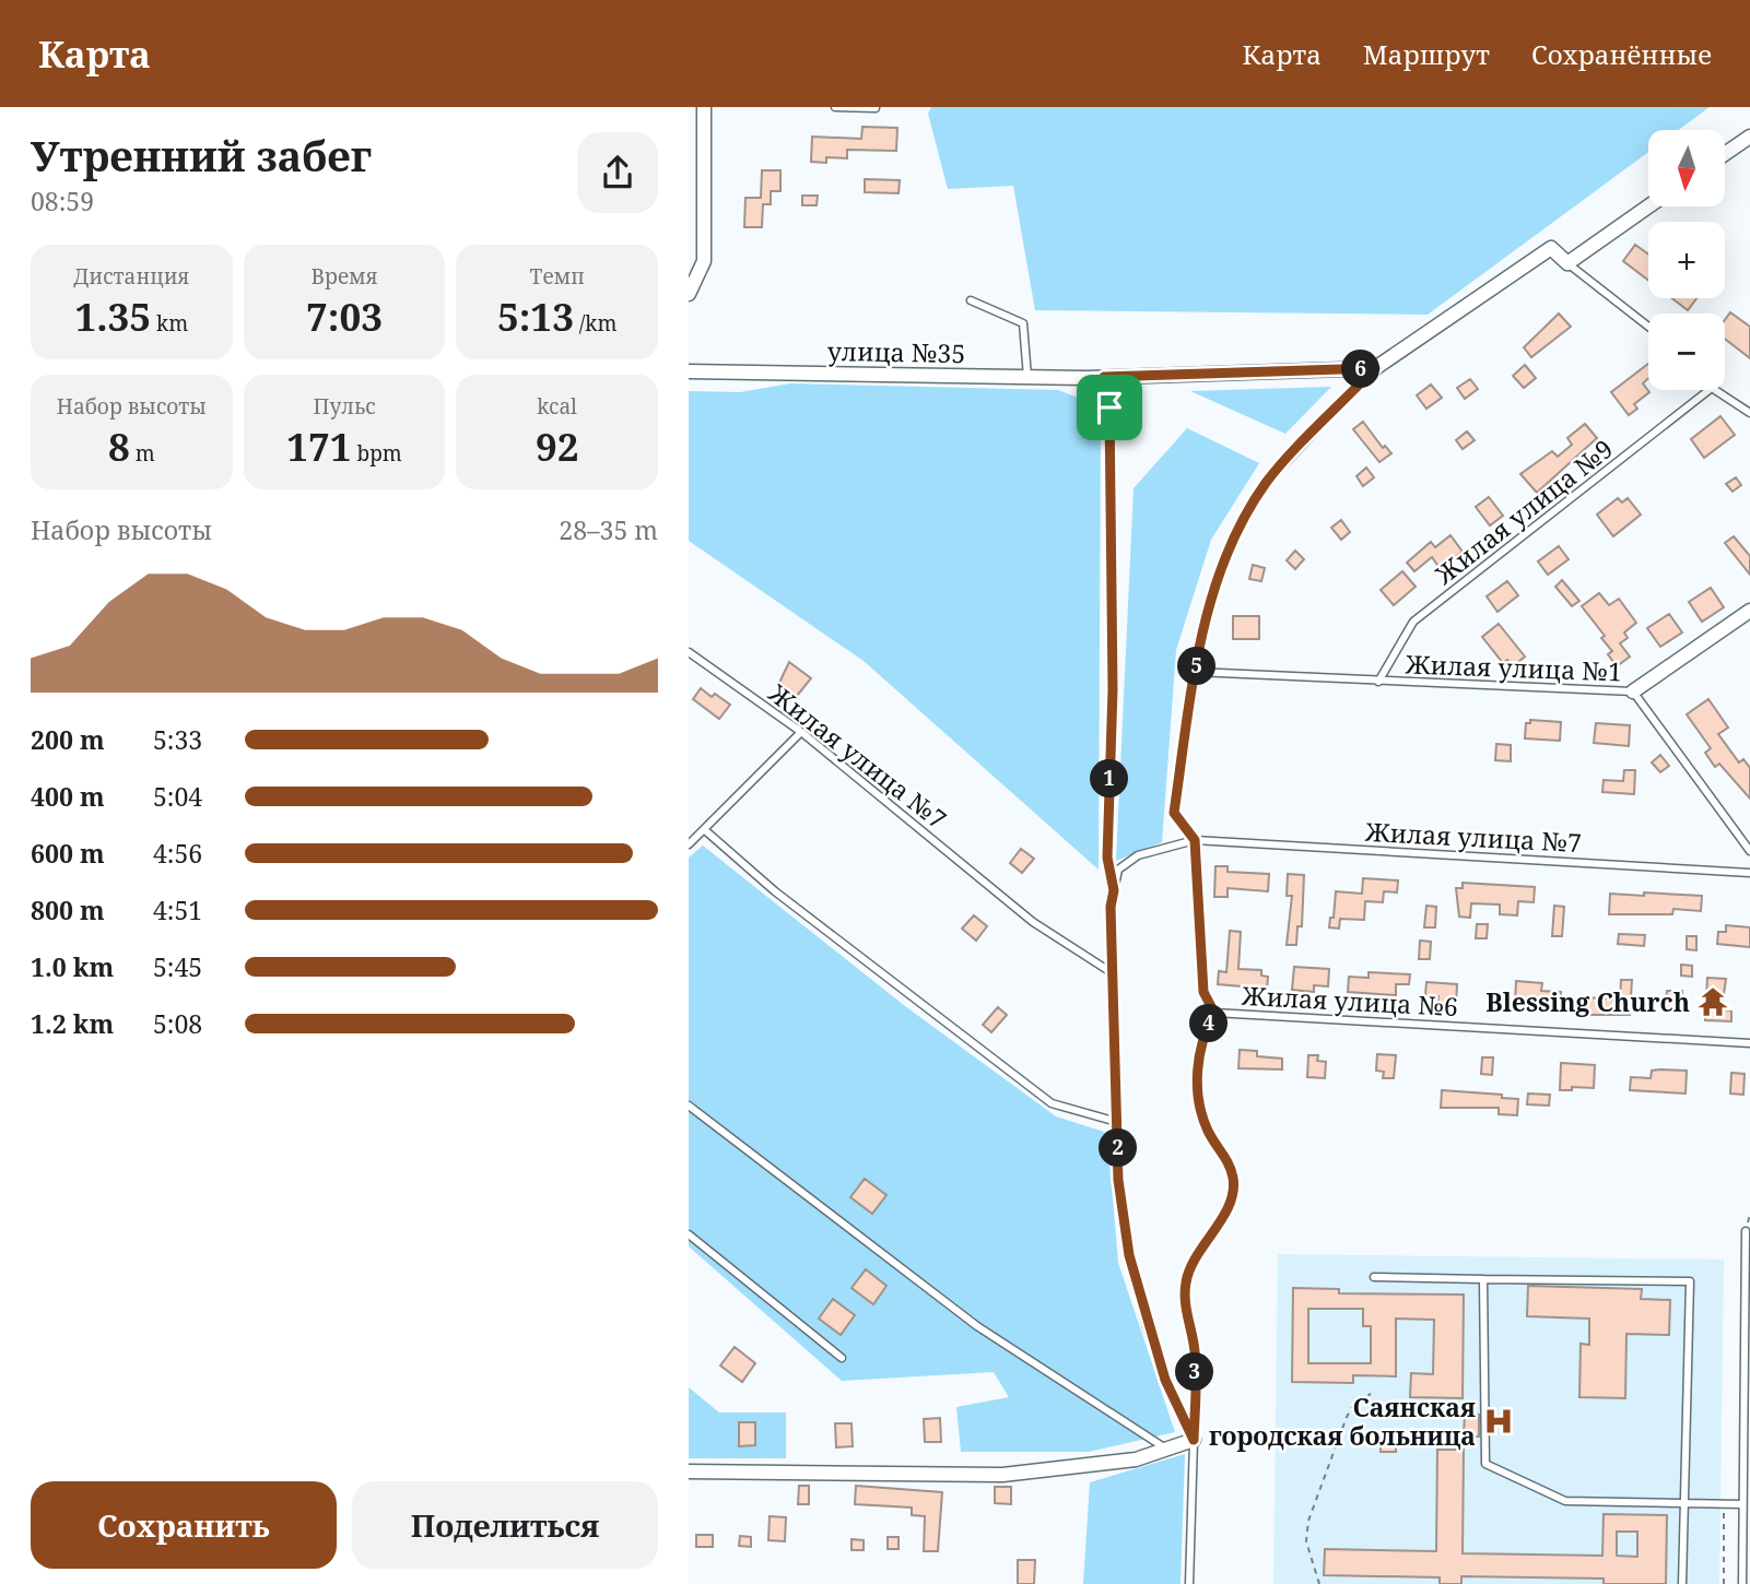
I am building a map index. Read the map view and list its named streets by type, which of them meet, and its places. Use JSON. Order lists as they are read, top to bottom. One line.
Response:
{"streets":{"street":["улица №35"],"lane":["Жилая улица №9","Жилая улица №1","Жилая улица №7","Жилая улица №6"]},"crossings":[["Жилая улица №9","Жилая улица №1"],["Жилая улица №7","Жилая улица №6"]],"places":{"temple":["Blessing Church"],"hospital":["Саянская городская больница"]},"north":"bottom","page":{"header":"Карта","nav":["Карта","Маршрут","Сохранённые"],"heading":["Утренний забег","08:59"],"map_buttons":["+","−"],"stats":[["Дистанция","1.35 km"],["Время","7:03"],["Темп","5:13 /km"],["Набор высоты","8 m"],["Пульс","171 bpm"],["kcal","92"]],"pins":["6","5","1","4","2","3"],"chart":["Набор высоты","28–35 m"],"list":[{"name":"200 m","note":"5:33"},{"name":"400 m","note":"5:04"},{"name":"600 m","note":"4:56"},{"name":"800 m","note":"4:51"},{"name":"1.0 km","note":"5:45"},{"name":"1.2 km","note":"5:08"}],"buttons":["Сохранить","Поделиться"]}}
